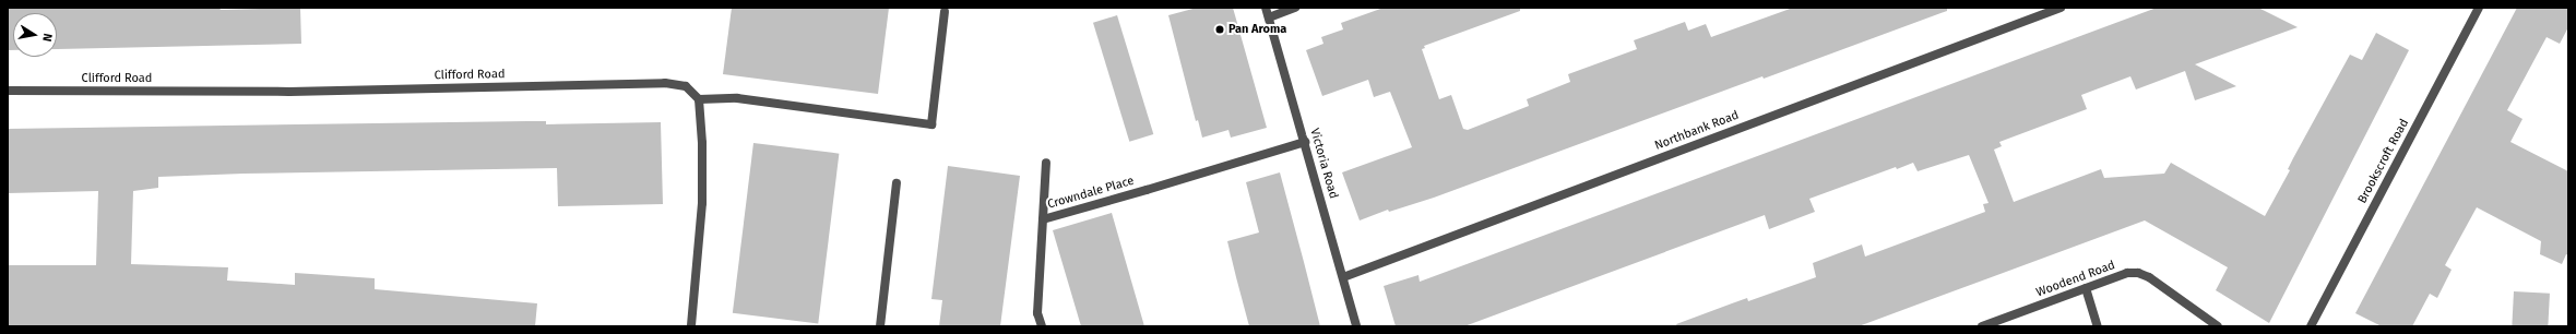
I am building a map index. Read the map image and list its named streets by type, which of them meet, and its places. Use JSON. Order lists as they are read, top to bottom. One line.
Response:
{"streets":{"street":["Clifford Road","Northbank Road","Brookscroft Road","Victoria Road","Crowndale Place","Woodend Road"]},"crossings":[["Northbank Road","Victoria Road"],["Victoria Road","Crowndale Place"]],"places":["Pan Aroma"],"north":"right"}
